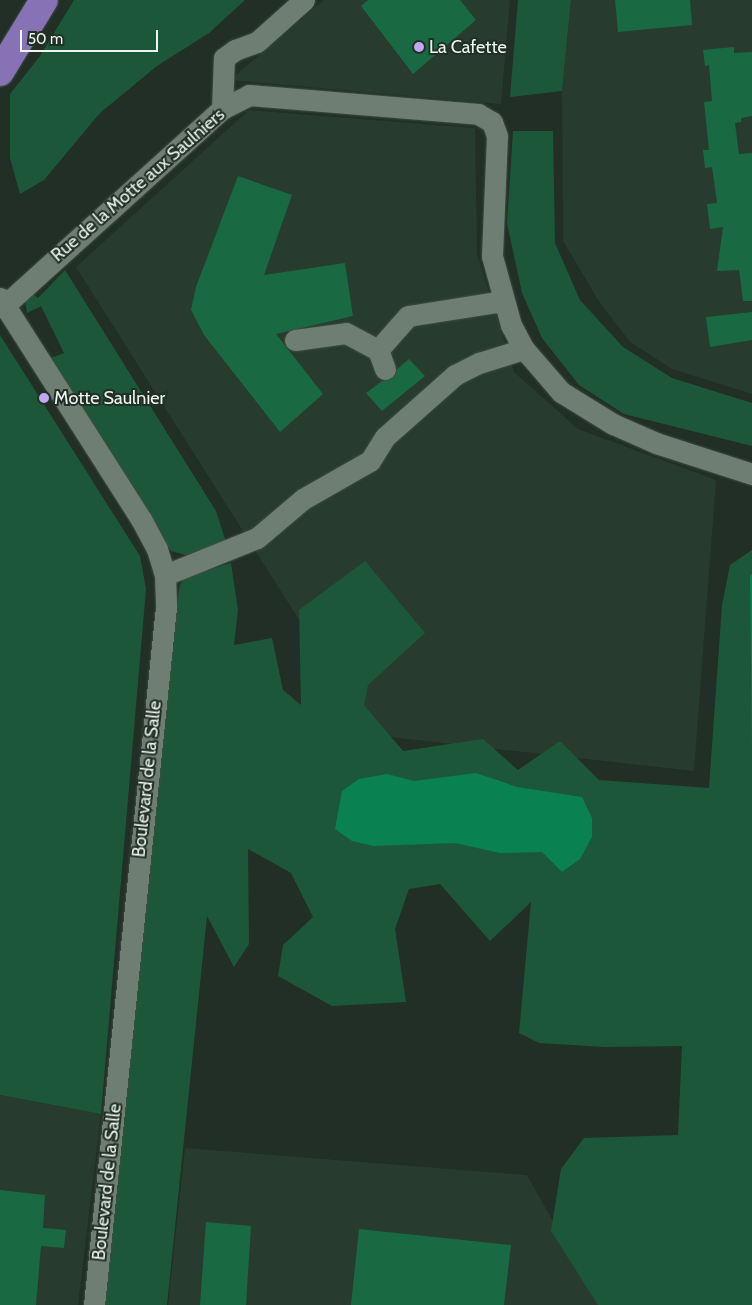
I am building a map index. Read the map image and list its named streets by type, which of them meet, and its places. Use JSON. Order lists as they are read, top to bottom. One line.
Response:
{"streets":{"street":["Rue de la Motte aux Saulniers","Boulevard de la Salle"]},"crossings":[["Rue de la Motte aux Saulniers","Boulevard de la Salle"]],"places":["La Cafette","Motte Saulnier"],"scale_bar":"50 m"}
